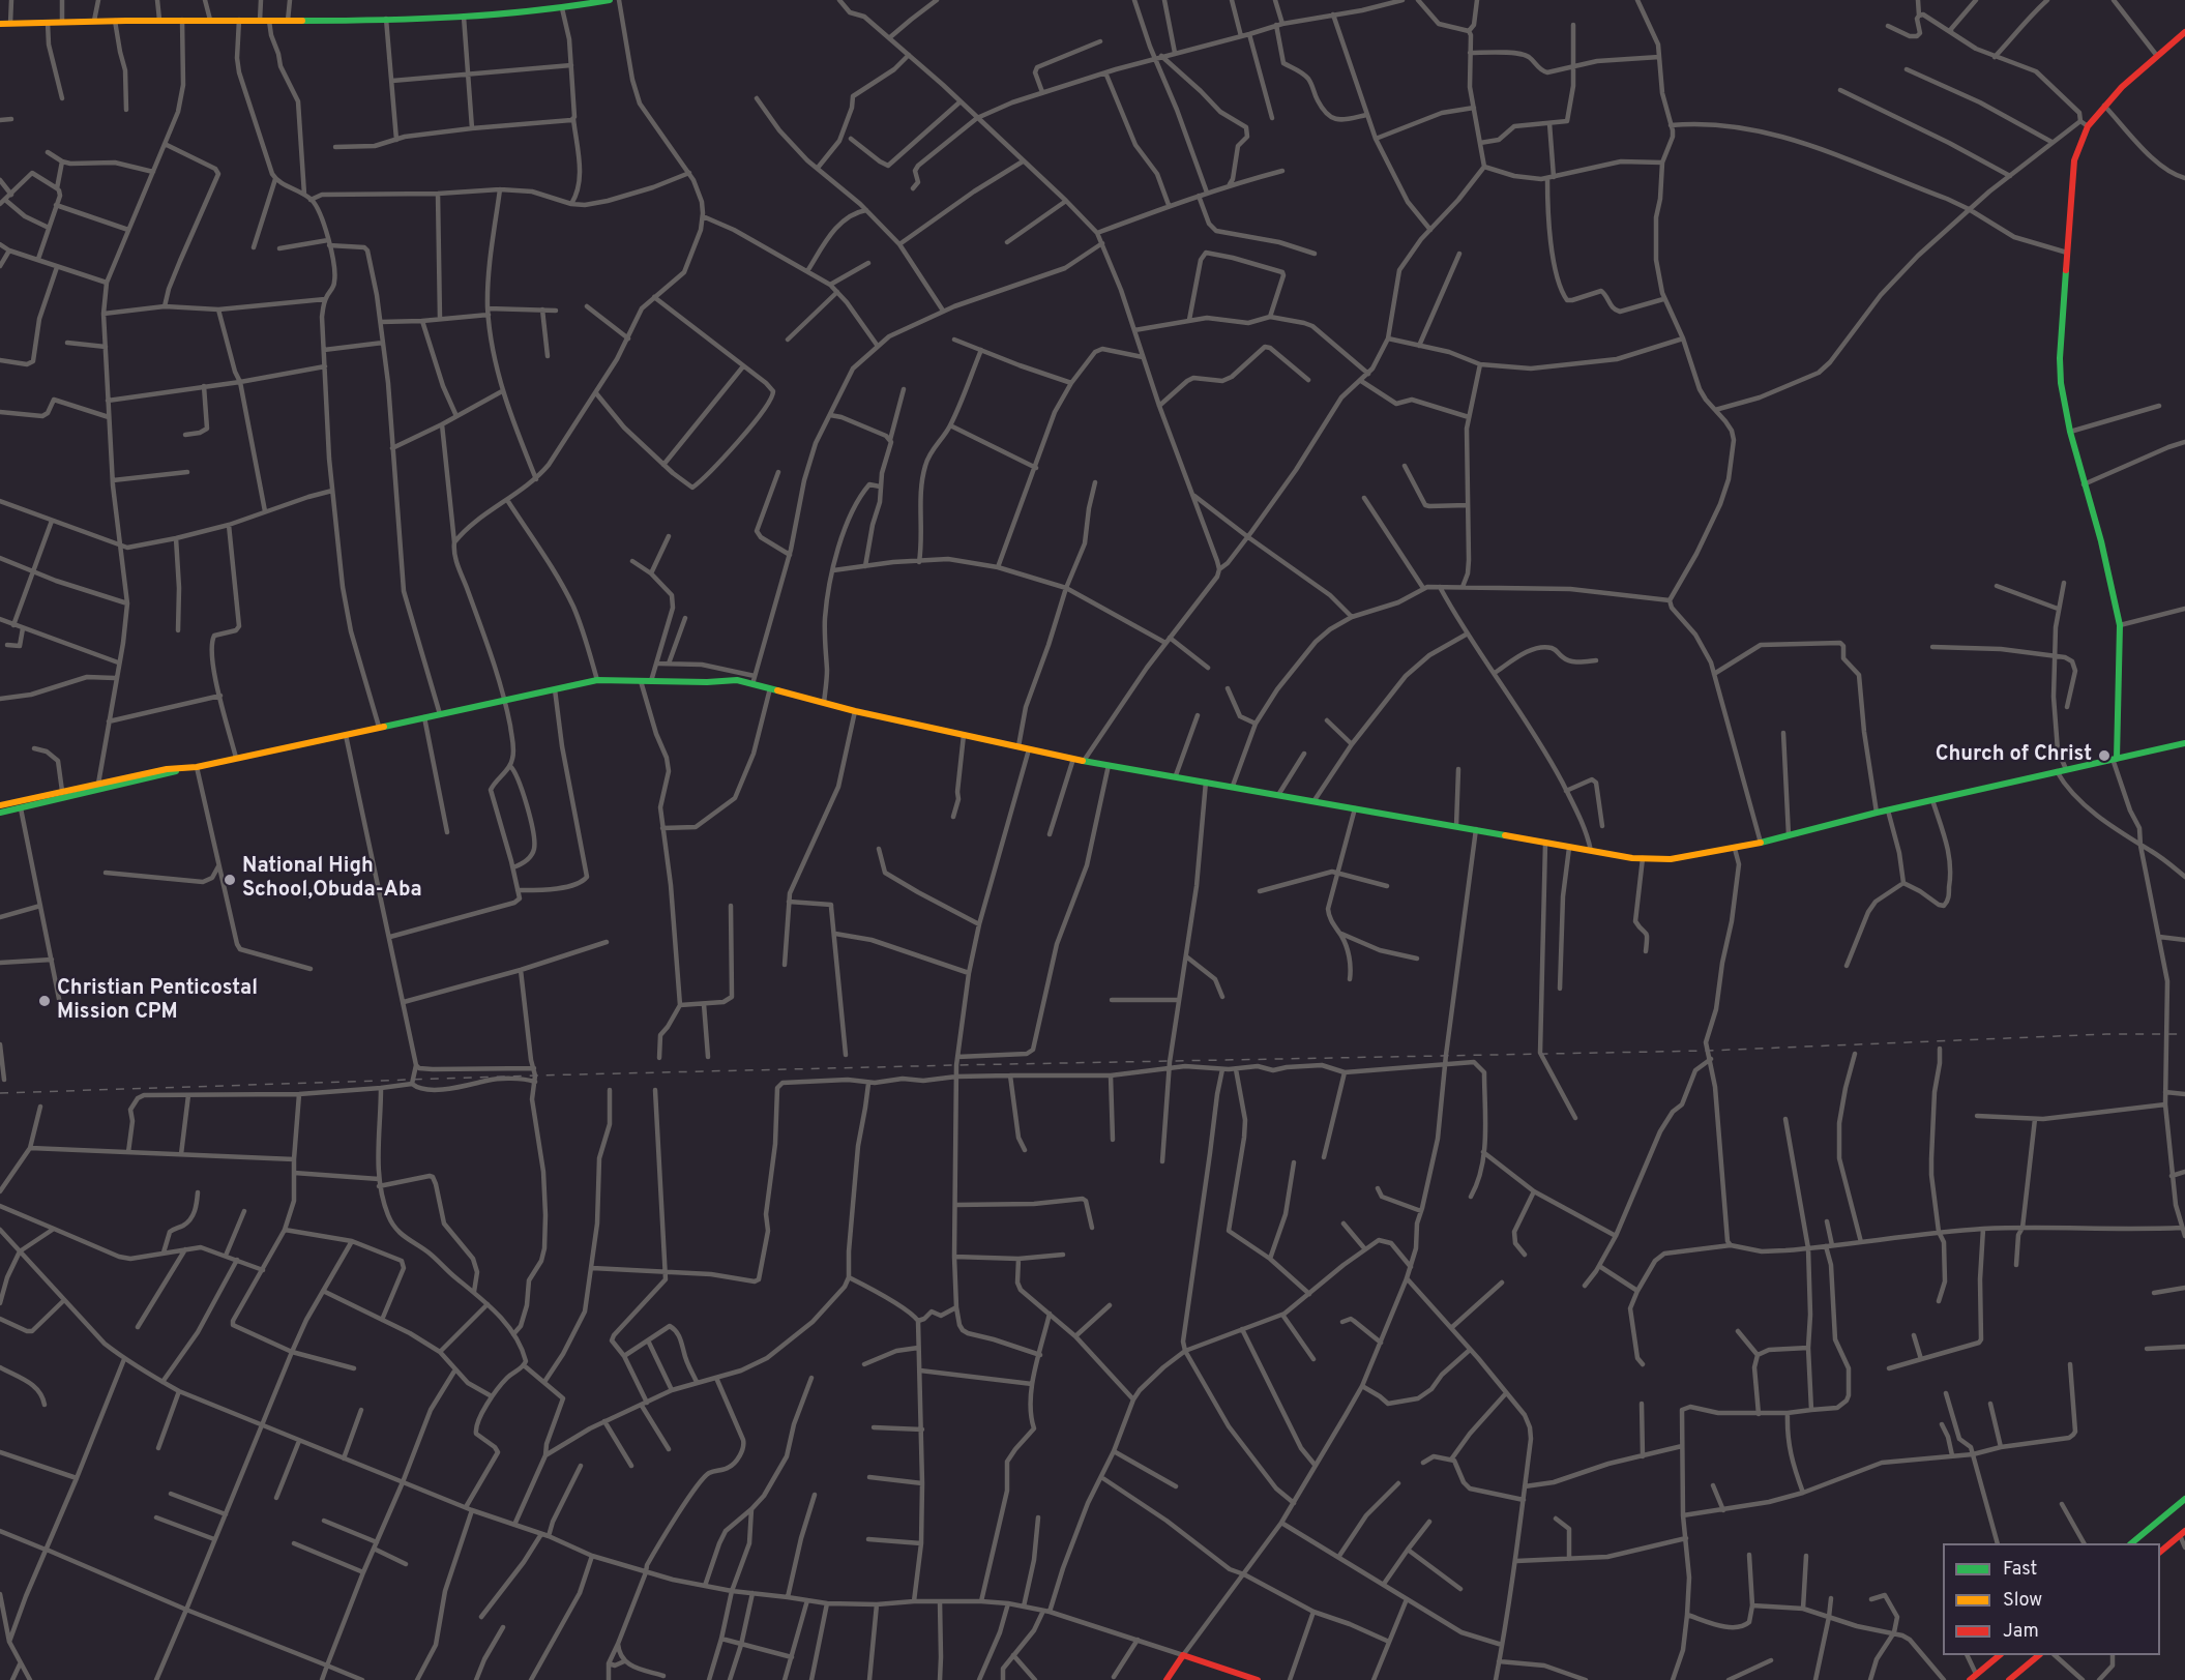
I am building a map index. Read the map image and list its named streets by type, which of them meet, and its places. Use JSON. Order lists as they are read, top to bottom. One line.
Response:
{"places":["Church of Christ","National High School,Obuda-Aba","Christian Penticostal Mission CPM"],"legend":["Fast","Slow","Jam"]}
